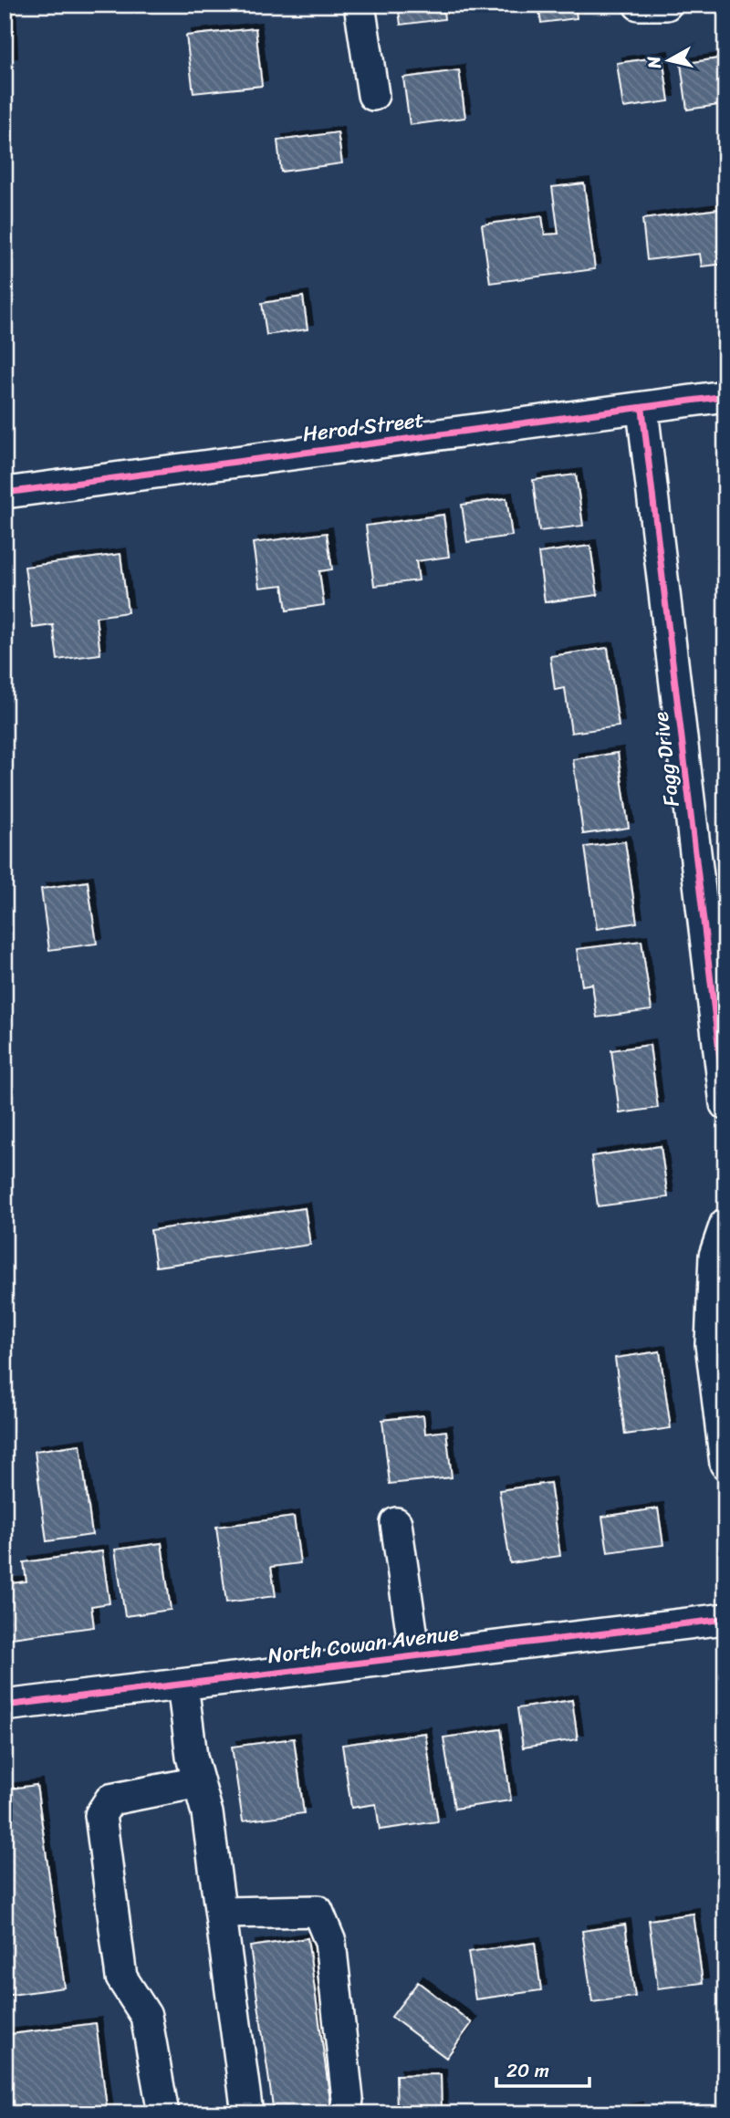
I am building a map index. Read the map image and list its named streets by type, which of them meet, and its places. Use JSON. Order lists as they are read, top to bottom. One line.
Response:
{"streets":{"street":["Herod Street","Fagg Drive","North Cowan Avenue"]},"crossings":[["Herod Street","Fagg Drive"]],"scale_bar":"20 m","north":"left"}
